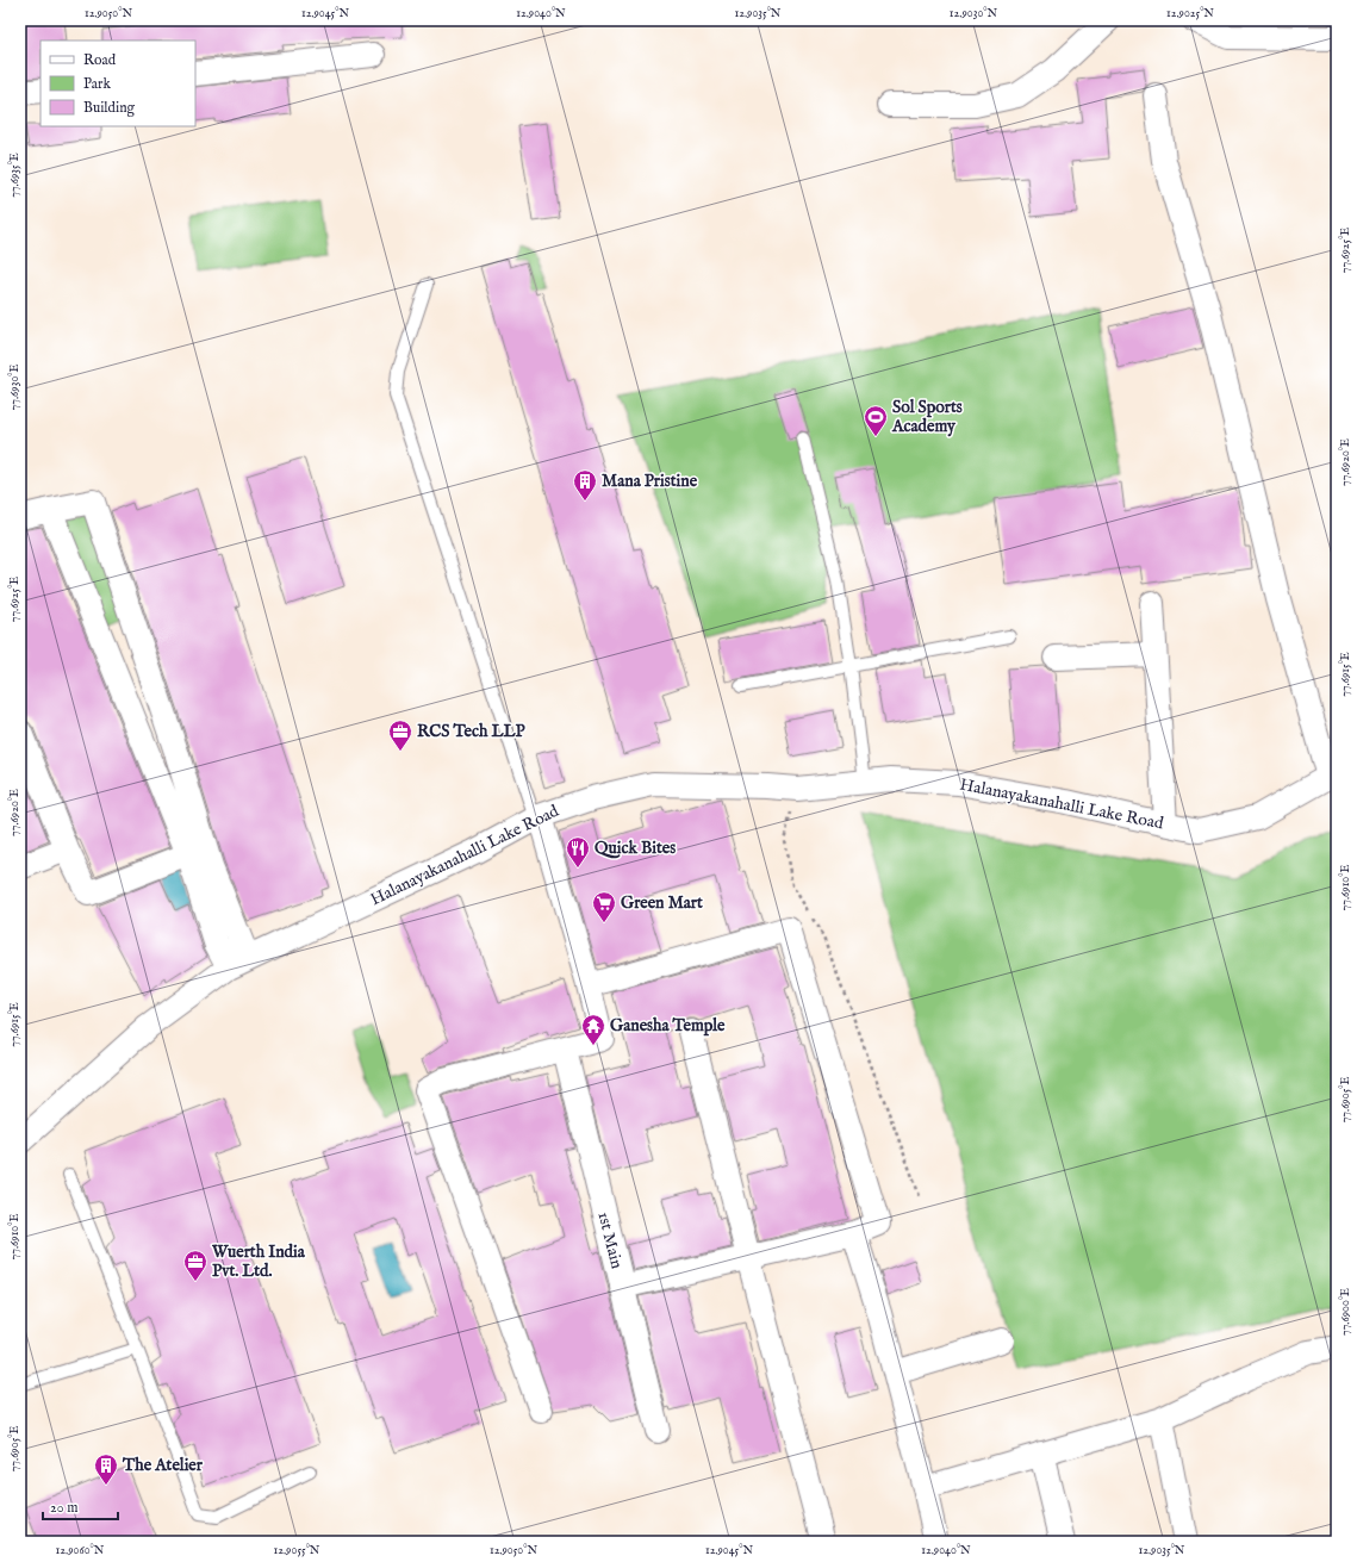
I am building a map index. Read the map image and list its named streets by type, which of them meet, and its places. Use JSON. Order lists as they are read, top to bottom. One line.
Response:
{"streets":{"street":["Halanayakanahalli Lake Road","1st Main"]},"places":{"sports":["Sol Sports Academy"],"building":["Mana Pristine","The Atelier"],"office":["RCS Tech LLP","Wuerth India Pvt. Ltd."],"restaurant":["Quick Bites"],"supermarket":["Green Mart"],"temple":["Ganesha Temple"]},"legend":["Road","Park","Building"],"scale_bar":"20 m","coordinates":["12.9050°N","12.9045°N","12.9040°N","12.9035°N","12.9030°N","12.9025°N","77.6935°E","77.6925°E","77.6930°E","77.6920°E","77.6915°E","77.6910°E","77.6905°E","77.6900°E","12.9060°N","12.9055°N"]}
